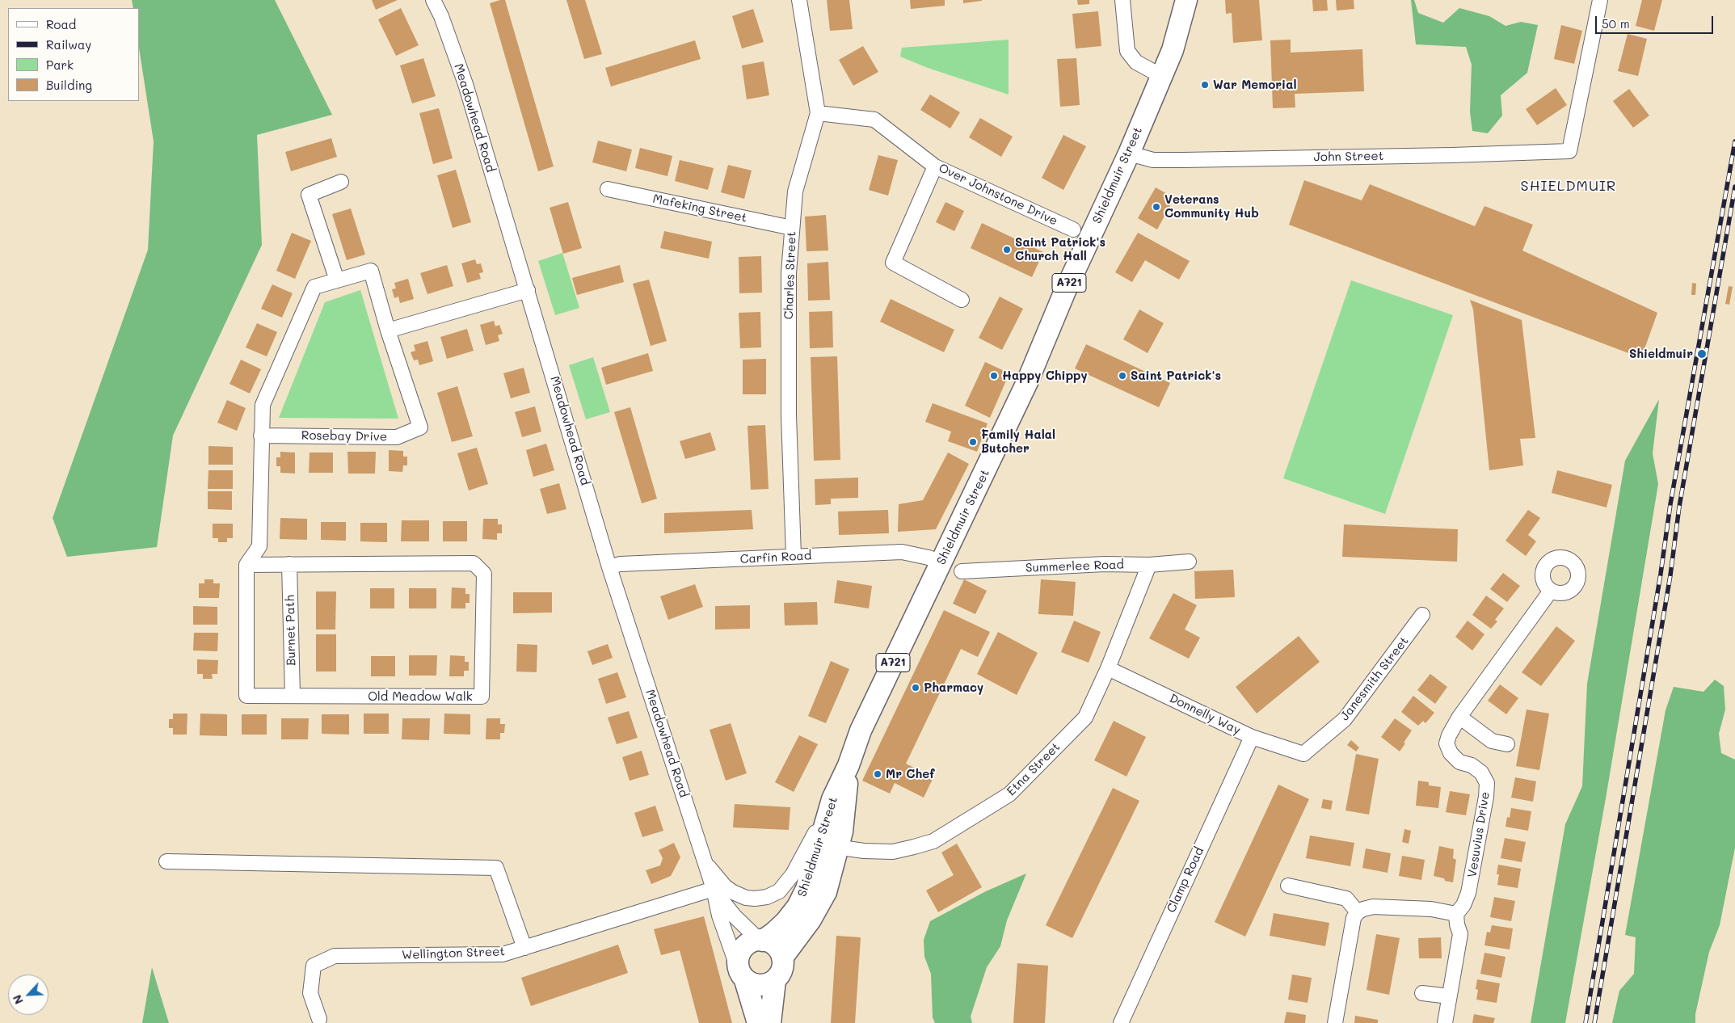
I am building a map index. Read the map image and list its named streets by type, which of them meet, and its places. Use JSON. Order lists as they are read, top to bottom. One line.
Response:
{"streets":{"main road":["Shieldmuir Street","A721"],"street":["Meadowhead Road","John Street","Over Johnstone Drive","Mafeking Street","Charles Street","Rosebay Drive","Carfin Road","Summerlee Road","Burnet Path","Janesmith Street","Old Meadow Walk","Donnelly Way","Etna Street","Vesuvius Drive","Clamp Road","Wellington Street"]},"crossings":[["Meadowhead Road","Shieldmuir Street"],["Meadowhead Road","A721"],["Meadowhead Road","Carfin Road"],["Meadowhead Road","Wellington Street"],["John Street","Shieldmuir Street"],["Shieldmuir Street","A721"],["Shieldmuir Street","Carfin Road"],["Shieldmuir Street","Etna Street"],["Over Johnstone Drive","Charles Street"],["Mafeking Street","Charles Street"],["Charles Street","Carfin Road"],["Rosebay Drive","Old Meadow Walk"],["Summerlee Road","Etna Street"],["Burnet Path","Old Meadow Walk"],["Janesmith Street","Donnelly Way"],["Donnelly Way","Etna Street"],["Donnelly Way","Clamp Road"]],"districts":["SHIELDMUIR"],"places":["War Memorial","Veterans Community Hub","Saint Patrick's Church Hall","Shieldmuir","Happy Chippy","Saint Patrick's","Family Halal Butcher","Pharmacy","Mr Chef"],"legend":["Road","Railway","Park","Building"],"scale_bar":"50 m","north":"bottom left"}
